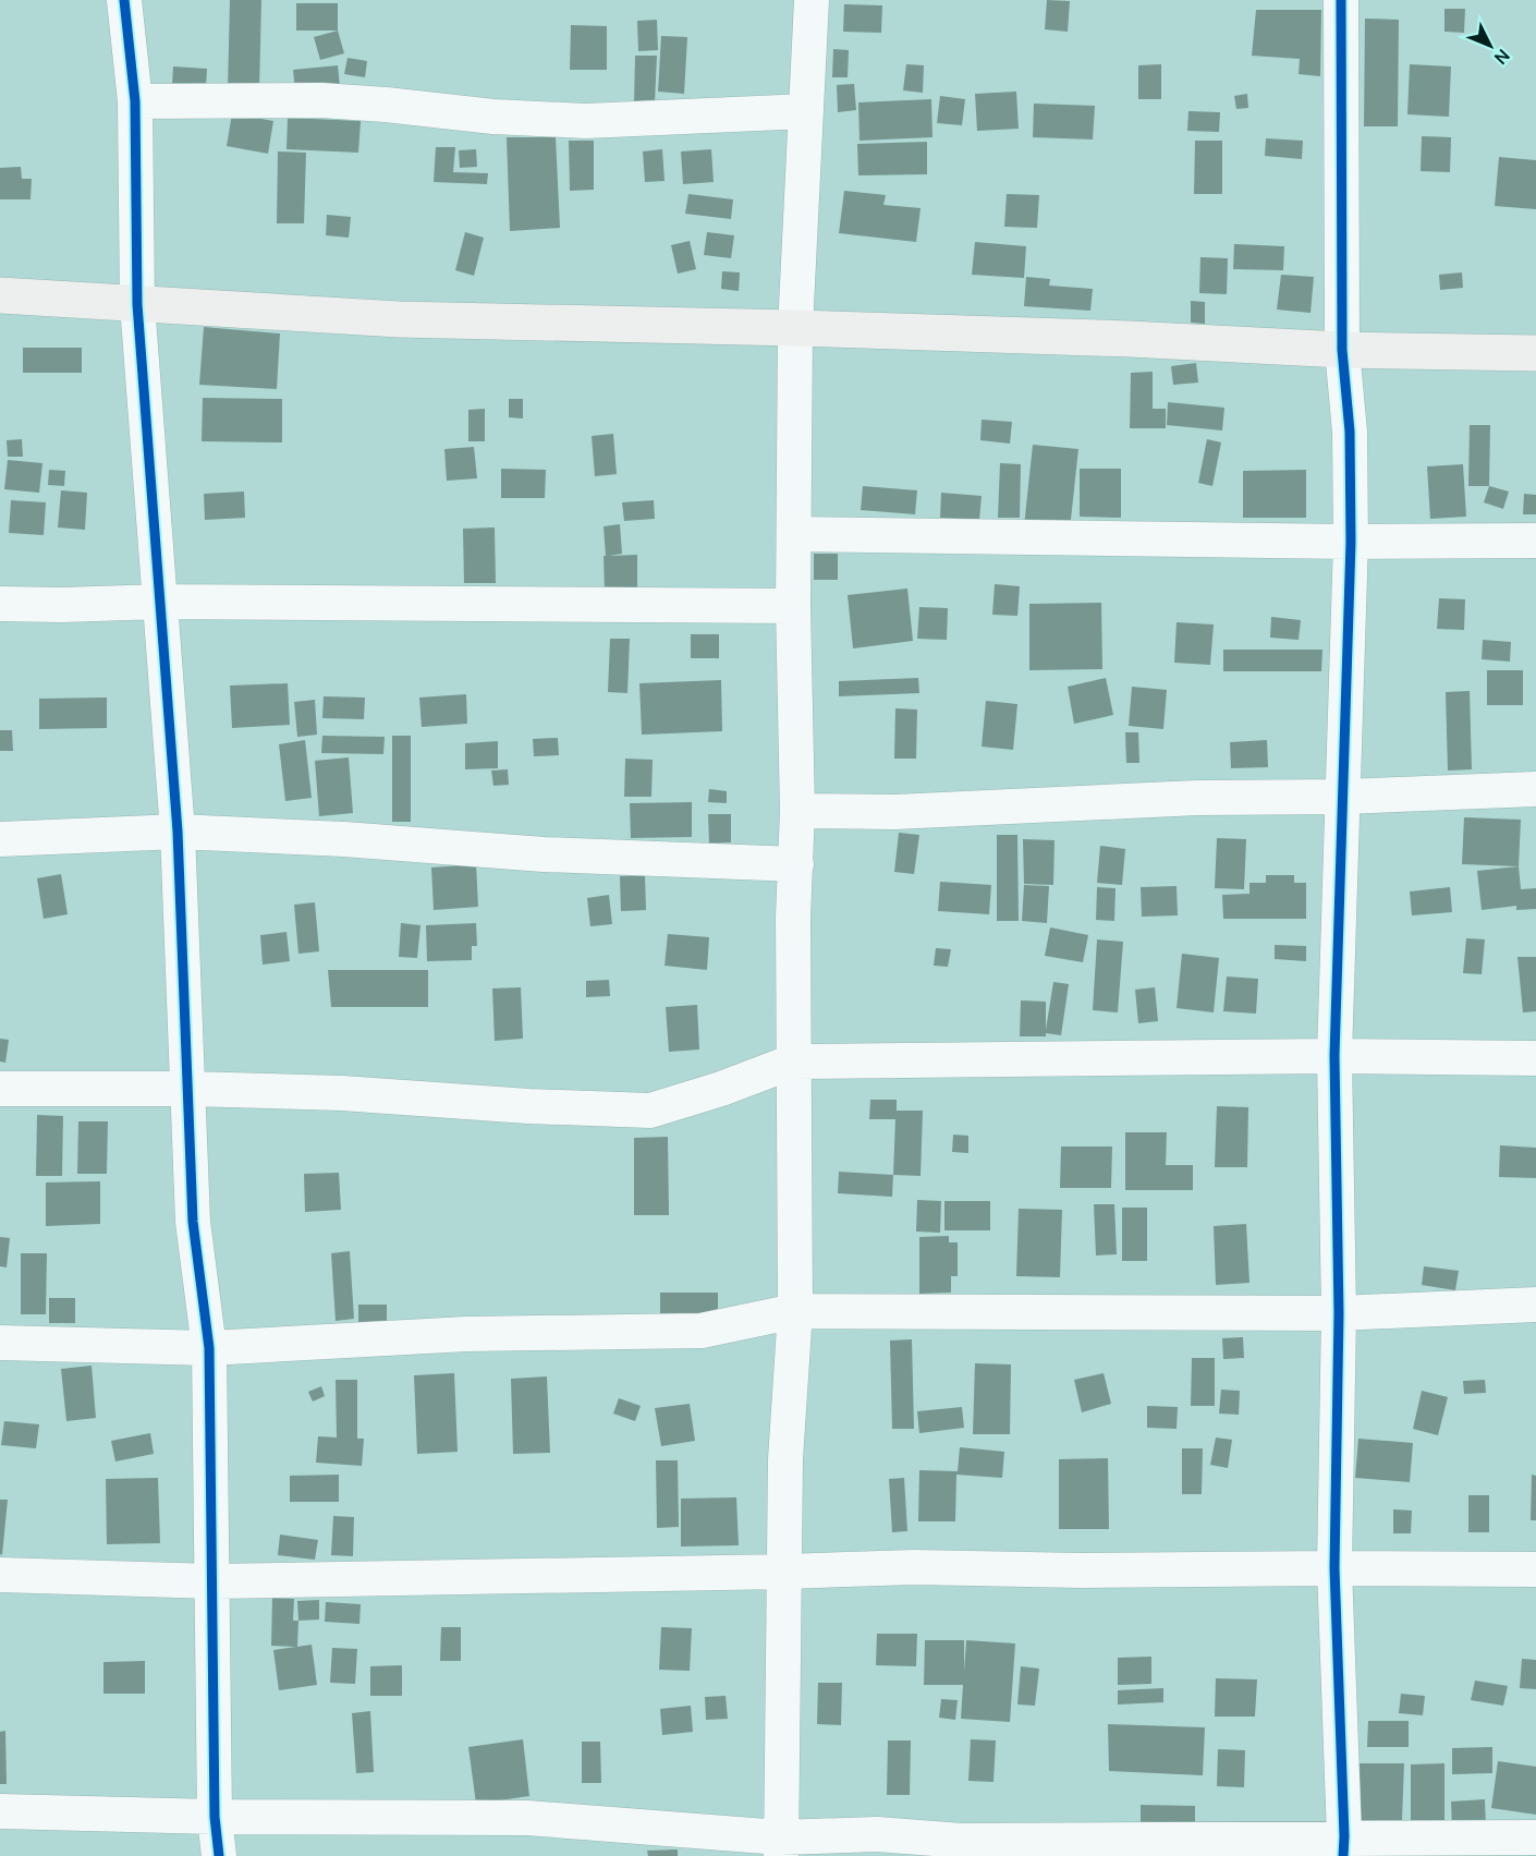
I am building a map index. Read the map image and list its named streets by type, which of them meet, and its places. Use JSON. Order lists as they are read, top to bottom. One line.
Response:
{"north":"bottom right"}
